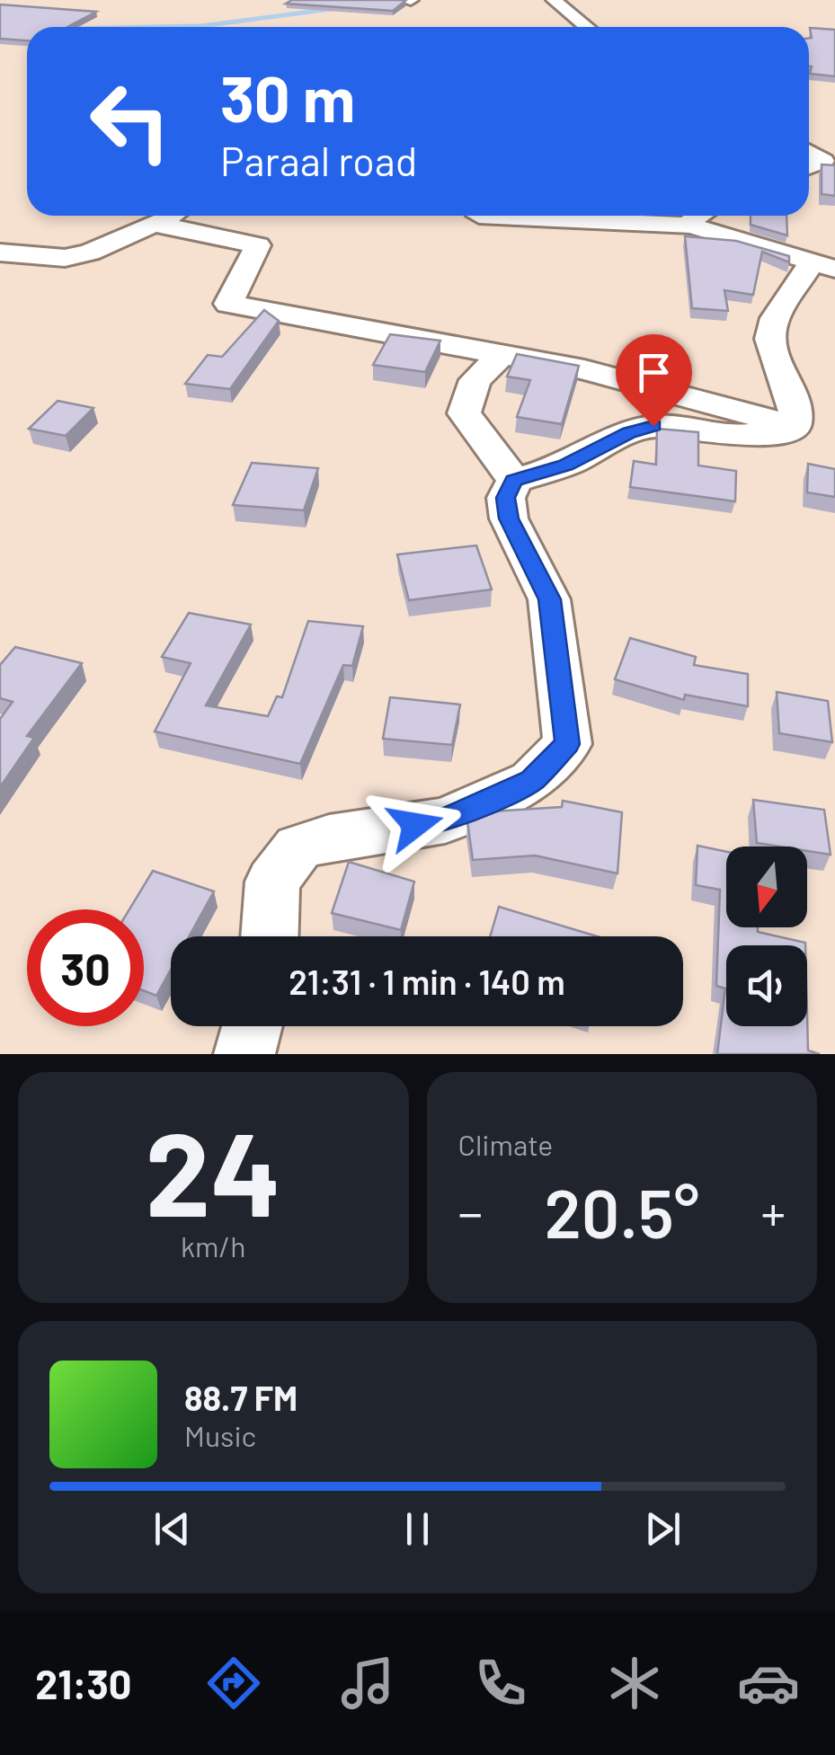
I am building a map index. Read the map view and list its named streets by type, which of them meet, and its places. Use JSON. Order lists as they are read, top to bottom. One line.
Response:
{"north":"bottom","page":{"turn":["30 m","Paraal road"],"limit":"30","trip":"21:31 · 1 min · 140 m","tile":[["24","km/h"],"Climate"],"heat":["−","20.5°","+"],"song":["88.7 FM","Music"],"tabs":"21:30"}}
